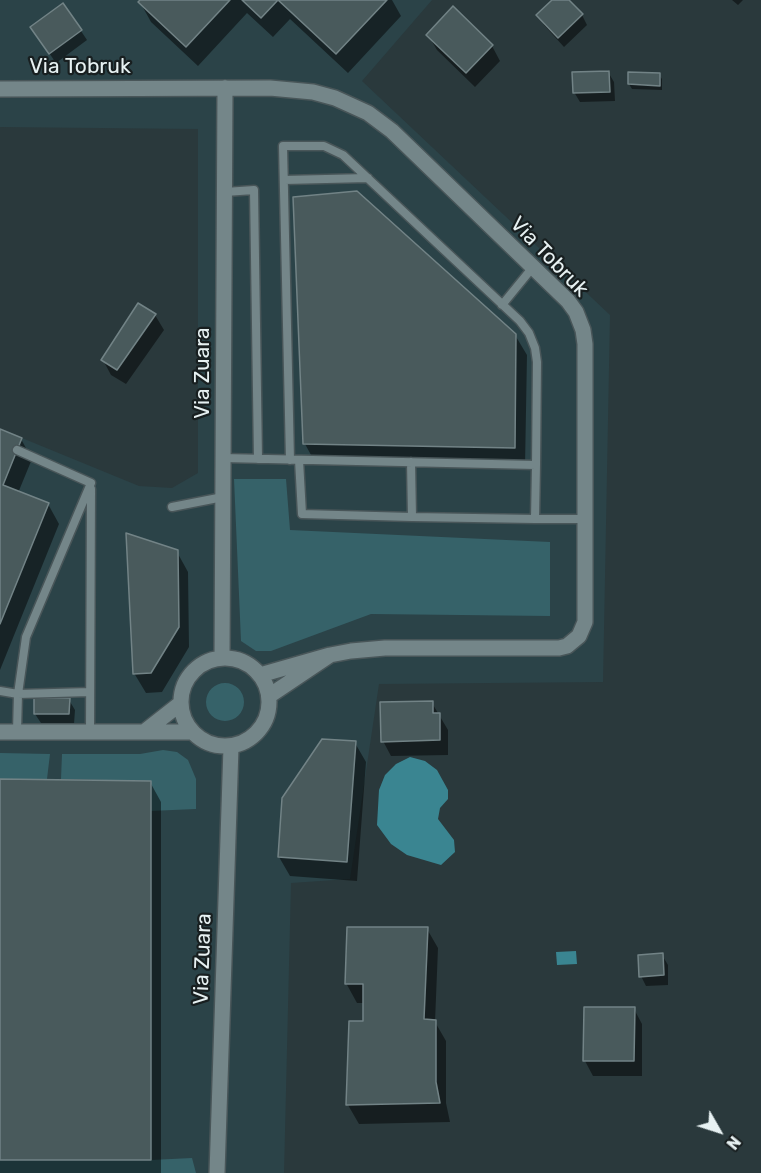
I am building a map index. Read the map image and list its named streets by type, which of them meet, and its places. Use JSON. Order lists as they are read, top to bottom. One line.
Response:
{"streets":{"street":["Via Tobruk","Via Zuara"]},"crossings":[["Via Tobruk","Via Zuara"]],"north":"bottom right"}
